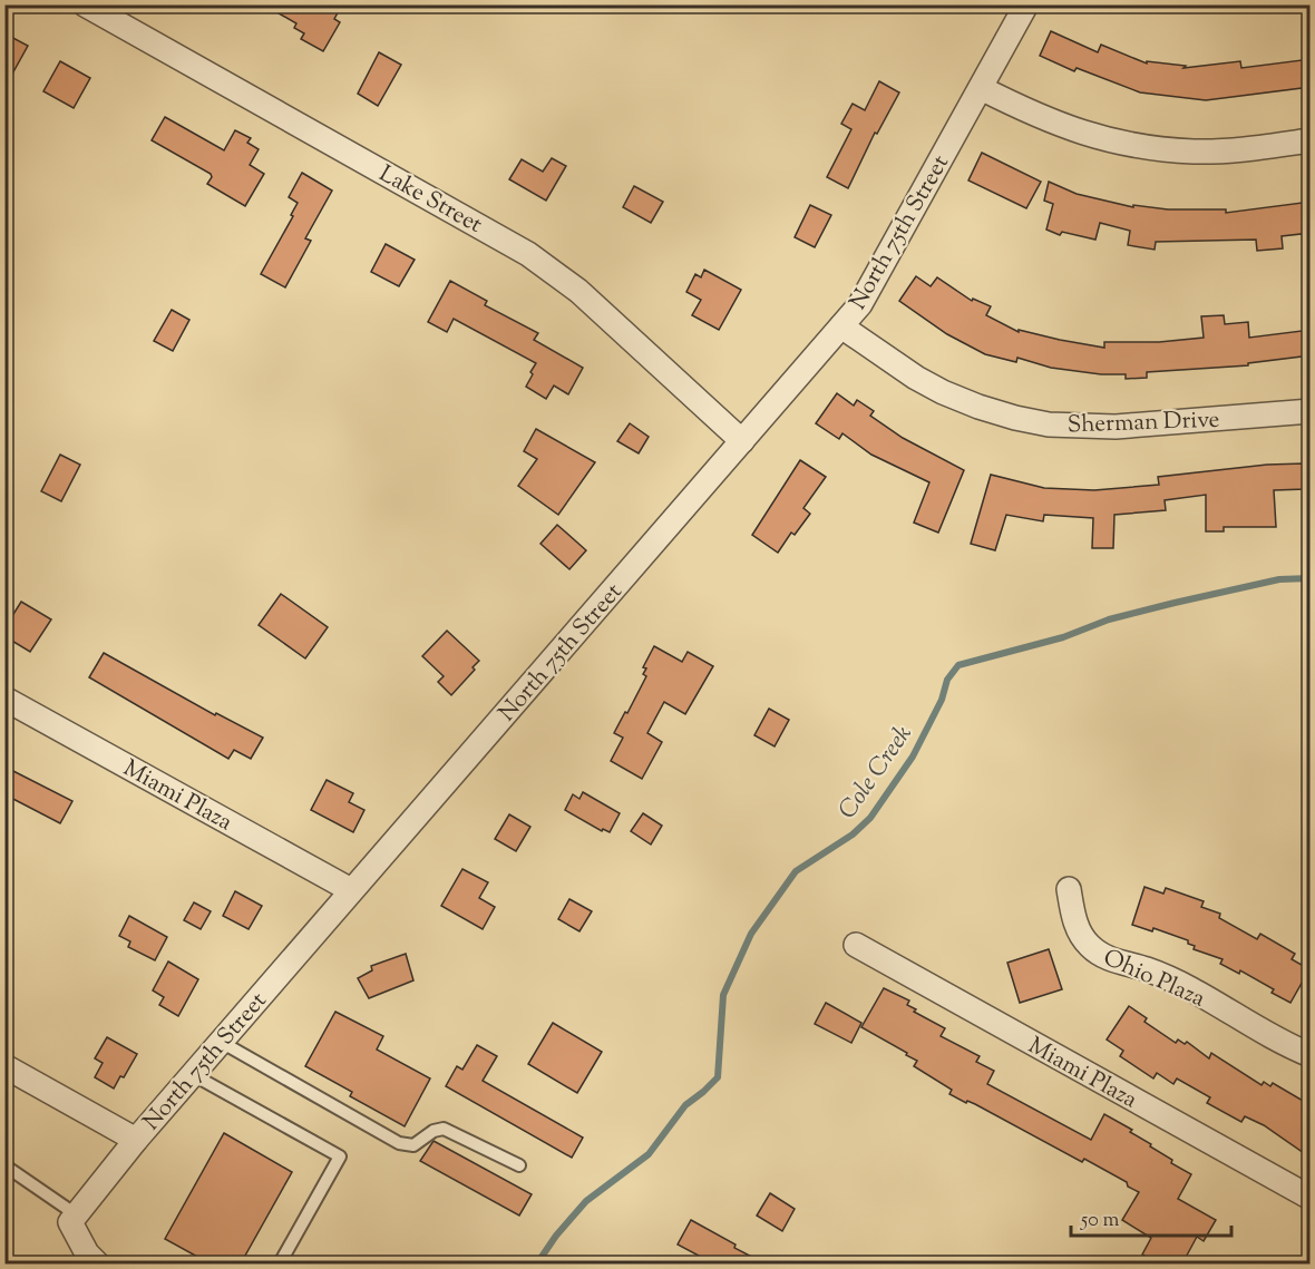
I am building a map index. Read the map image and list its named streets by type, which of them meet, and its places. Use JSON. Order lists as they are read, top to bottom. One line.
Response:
{"streets":{"street":["Lake Street","North 75th Street","Sherman Drive","Miami Plaza","Ohio Plaza"]},"crossings":[["Lake Street","North 75th Street"],["North 75th Street","Sherman Drive"],["North 75th Street","Miami Plaza"]],"water":["Cole Creek"],"scale_bar":"50 m"}
